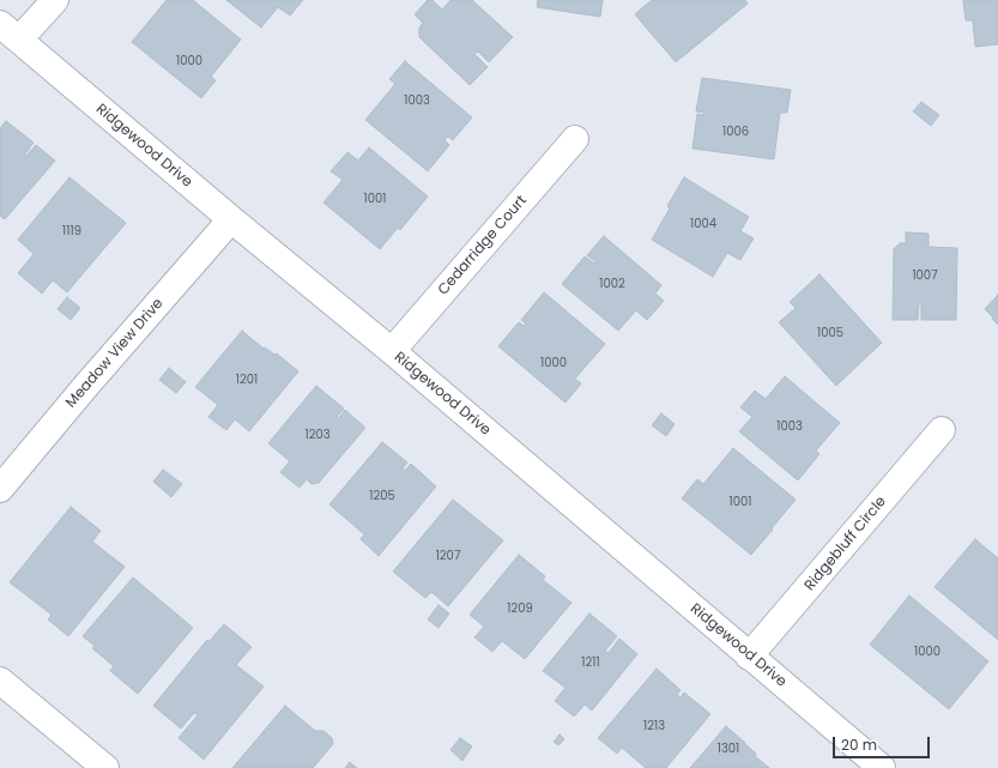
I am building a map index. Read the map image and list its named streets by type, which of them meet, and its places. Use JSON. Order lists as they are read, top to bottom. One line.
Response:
{"streets":{"street":["Ridgewood Drive","Cedarridge Court","Meadow View Drive","Ridgebluff Circle"]},"crossings":[["Ridgewood Drive","Cedarridge Court"],["Ridgewood Drive","Meadow View Drive"],["Ridgewood Drive","Ridgebluff Circle"]],"house_numbers":["1000","1003","1006","1001","1004","1119","1007","1002","1005","1000","1201","1003","1203","1205","1001","1207","1209","1000","1211","1213","1301"],"scale_bar":"20 m"}
